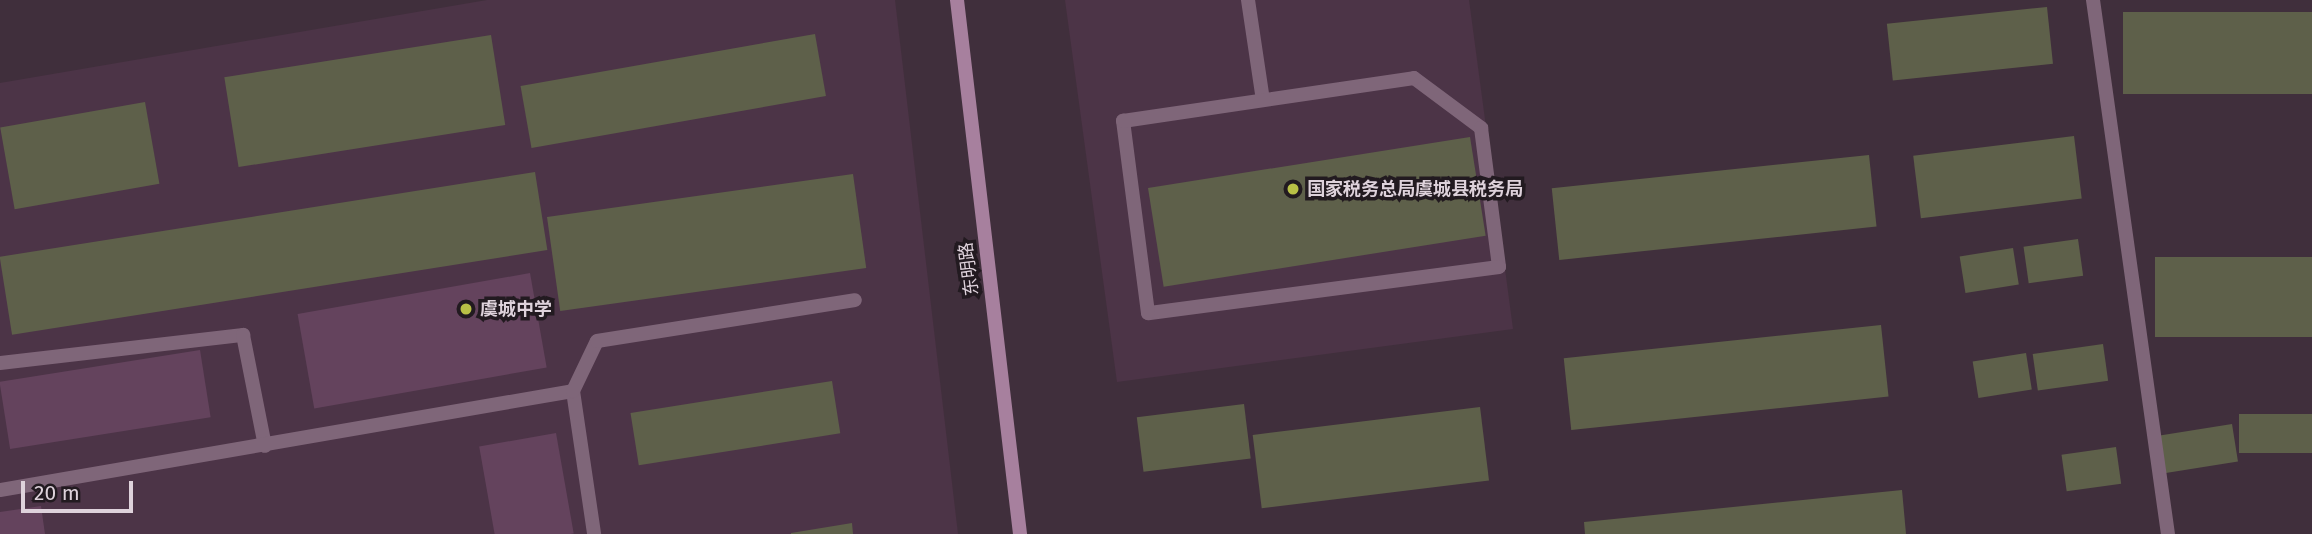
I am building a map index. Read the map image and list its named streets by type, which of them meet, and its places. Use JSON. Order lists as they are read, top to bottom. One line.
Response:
{"streets":{"main road":["东明路"]},"places":["国家税务总局虞城县税务局","虞城中学"],"scale_bar":"20 m"}
